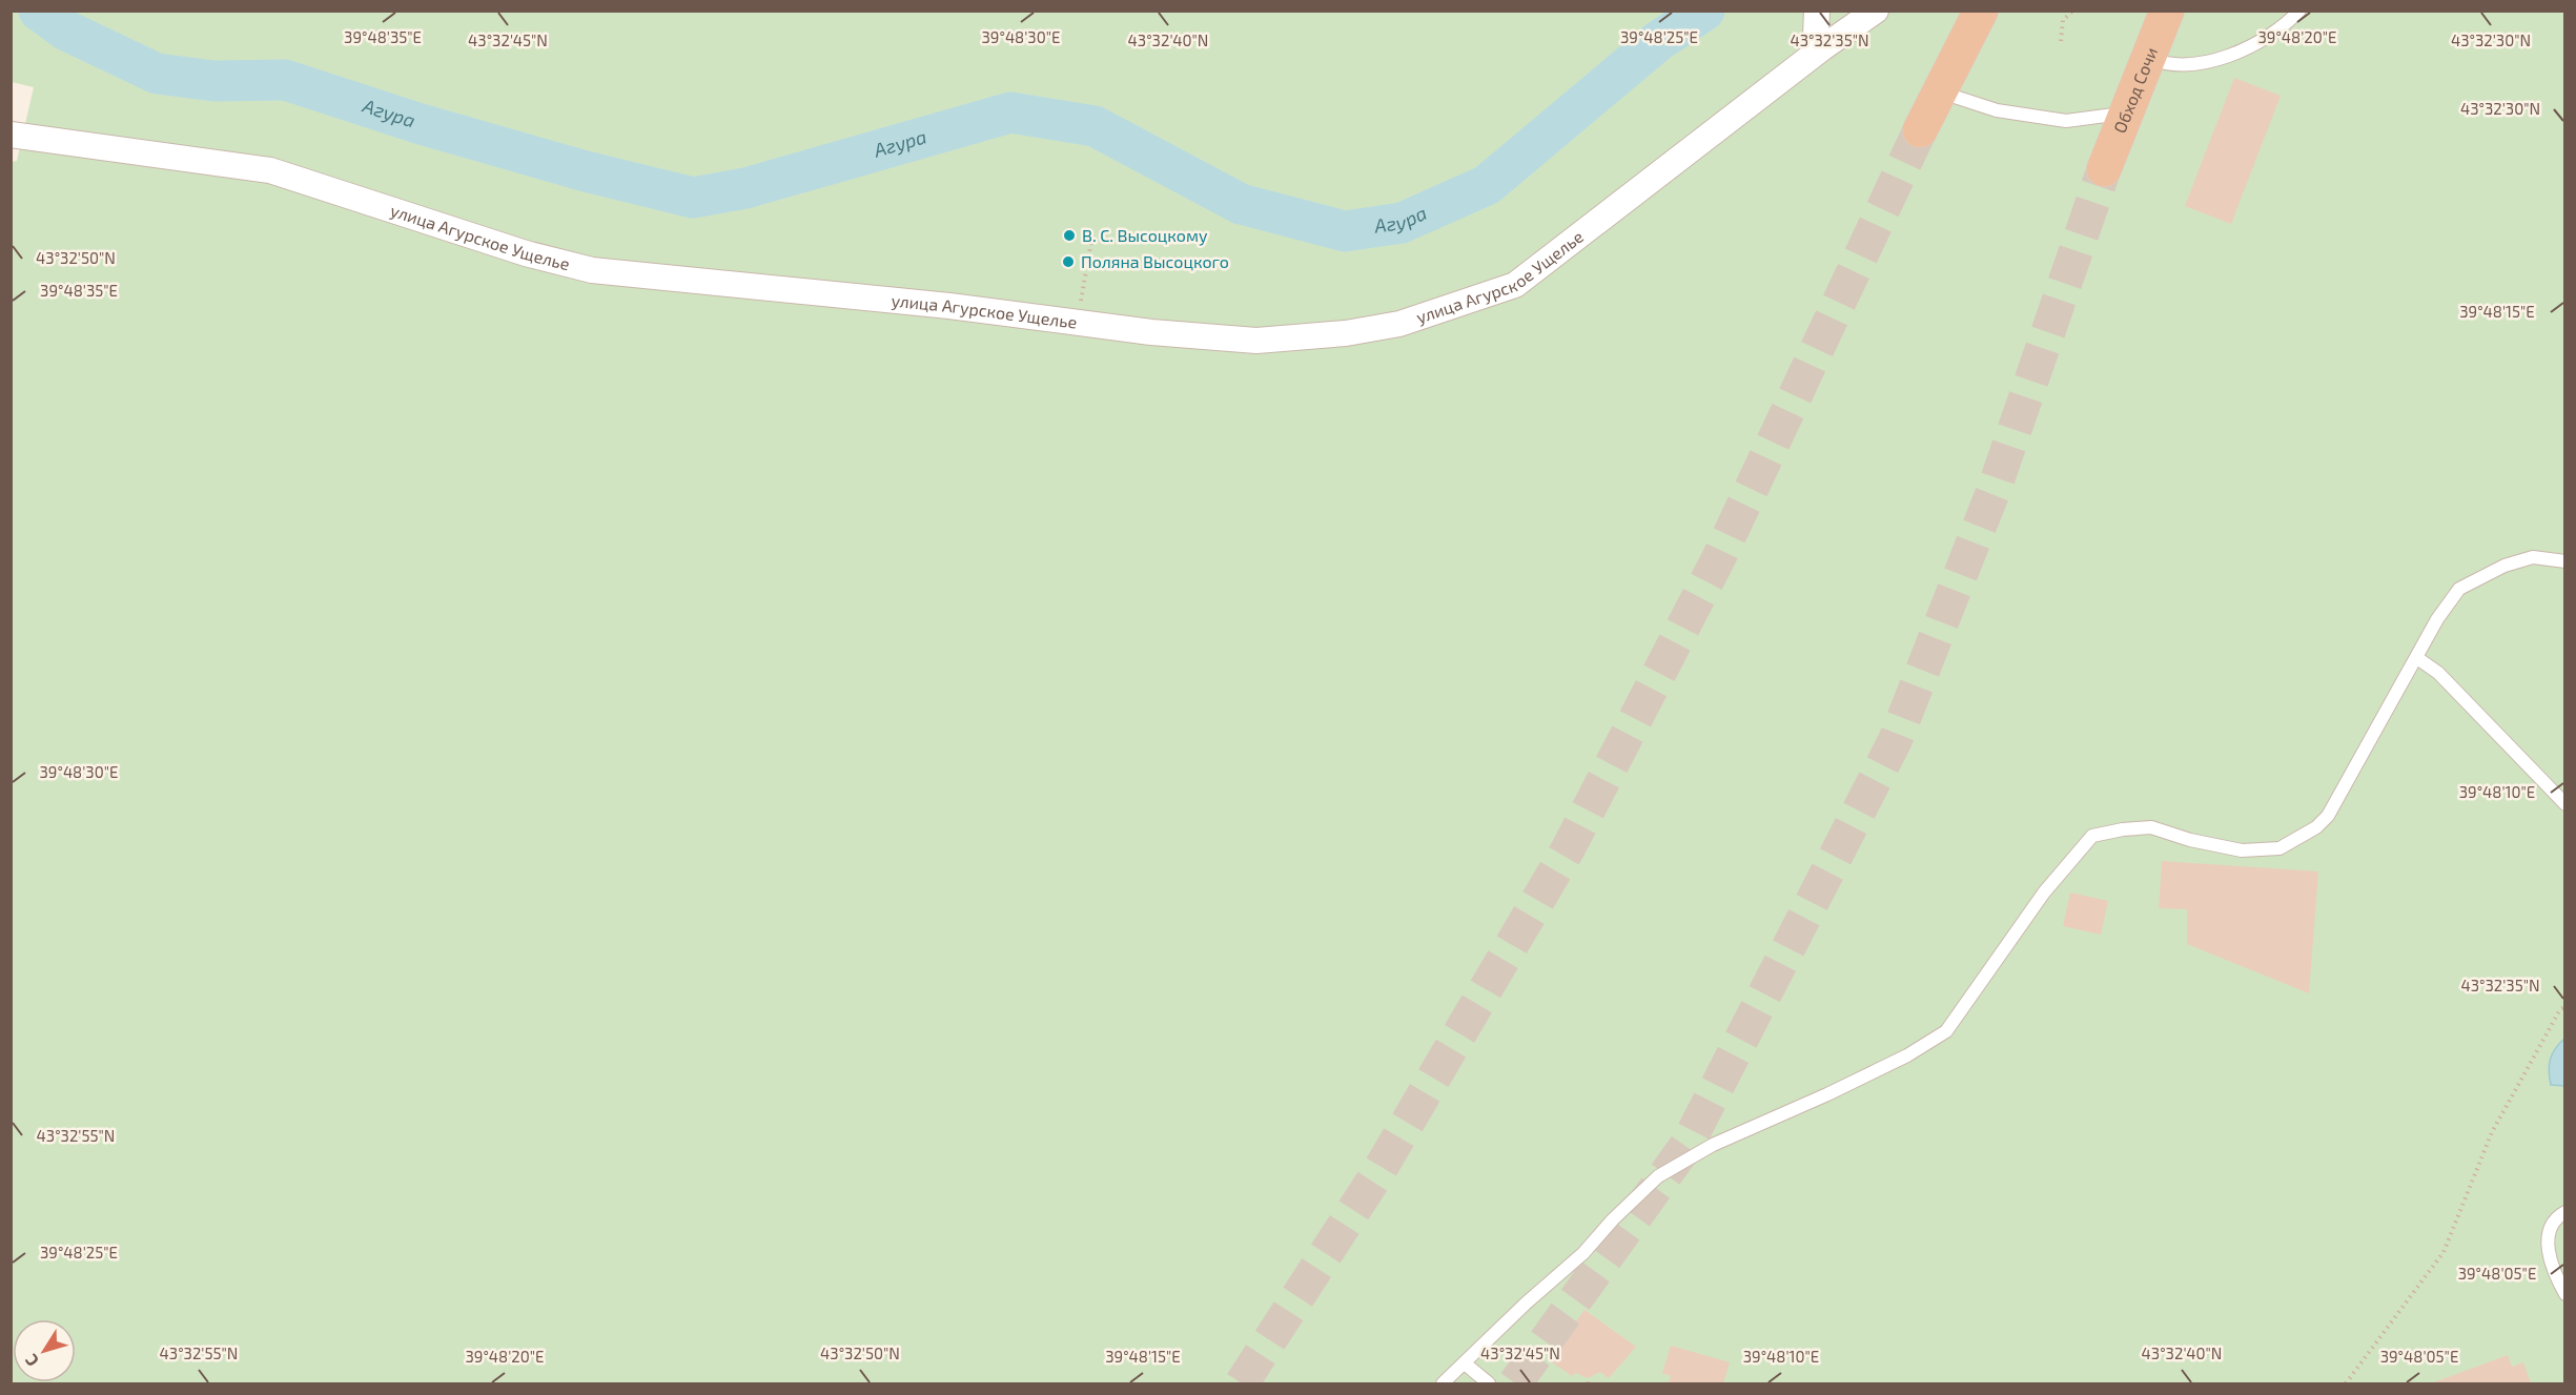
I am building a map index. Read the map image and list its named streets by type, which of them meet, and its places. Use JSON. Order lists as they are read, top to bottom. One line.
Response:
{"streets":{"highway":["Обход Сочи"],"street":["улица Агурское Ущелье"]},"water":["Агура"],"places":["В. С. Высоцкому","Поляна Высоцкого"],"north":"bottom left","coordinates":["39°48'35\"E","39°48'30\"E","39°48'25\"E","39°48'20\"E","43°32'45\"N","43°32'40\"N","43°32'35\"N","43°32'30\"N","43°32'50\"N","39°48'15\"E","39°48'10\"E","43°32'55\"N","39°48'05\"E"]}
